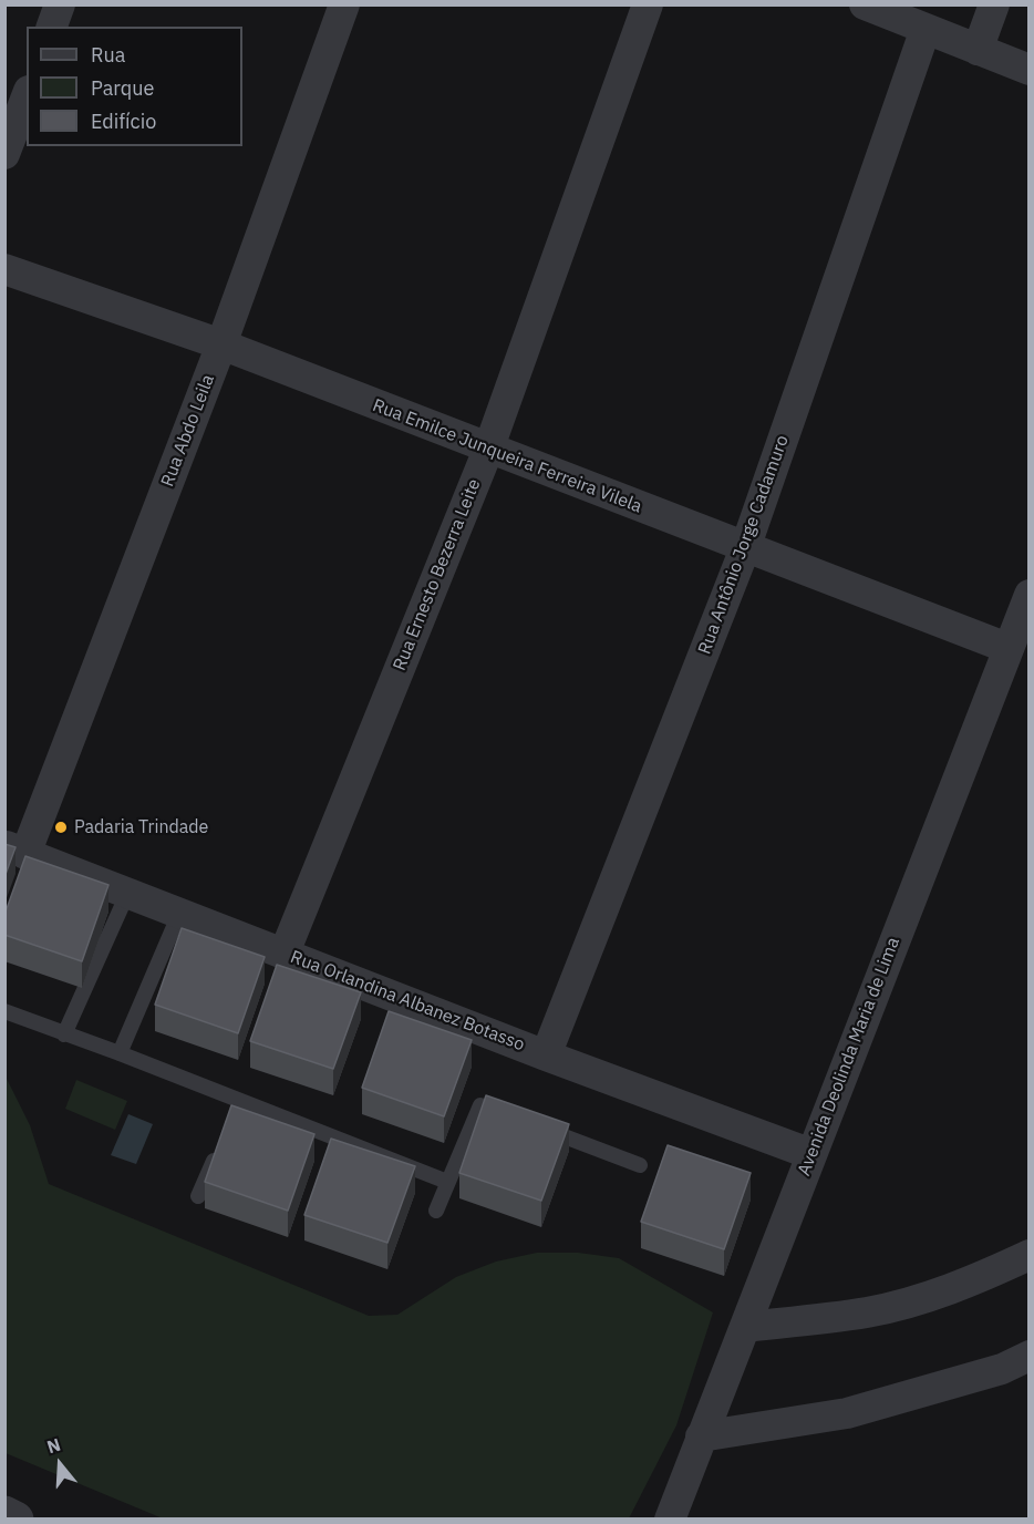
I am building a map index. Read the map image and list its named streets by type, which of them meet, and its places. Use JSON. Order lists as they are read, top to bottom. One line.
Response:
{"streets":{"street":["Rua Abdo Leila","Rua Emilce Junqueira Ferreira Vilela","Rua Antônio Jorge Cadamuro","Rua Ernesto Bezerra Leite","Rua Orlandina Albanez Botasso","Avenida Deolinda Maria de Lima"]},"crossings":[["Rua Abdo Leila","Rua Emilce Junqueira Ferreira Vilela"],["Rua Abdo Leila","Rua Orlandina Albanez Botasso"],["Rua Emilce Junqueira Ferreira Vilela","Rua Antônio Jorge Cadamuro"],["Rua Emilce Junqueira Ferreira Vilela","Rua Ernesto Bezerra Leite"],["Rua Emilce Junqueira Ferreira Vilela","Avenida Deolinda Maria de Lima"],["Rua Antônio Jorge Cadamuro","Rua Orlandina Albanez Botasso"],["Rua Ernesto Bezerra Leite","Rua Orlandina Albanez Botasso"],["Rua Orlandina Albanez Botasso","Avenida Deolinda Maria de Lima"]],"places":["Padaria Trindade"],"legend":["Rua","Parque","Edifício"],"north":"top"}
